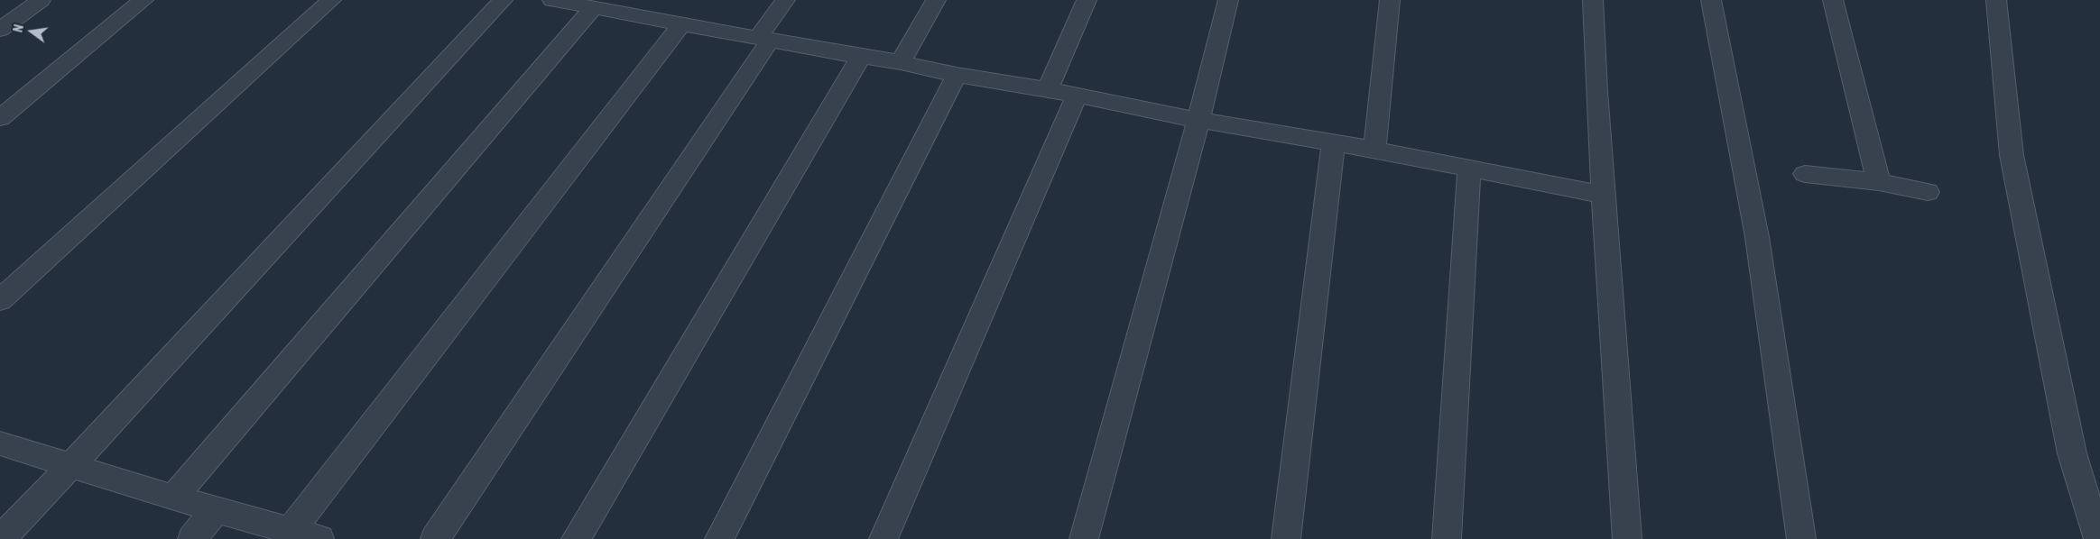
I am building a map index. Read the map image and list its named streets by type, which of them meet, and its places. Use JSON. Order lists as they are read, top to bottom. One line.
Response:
{"north":"left"}
